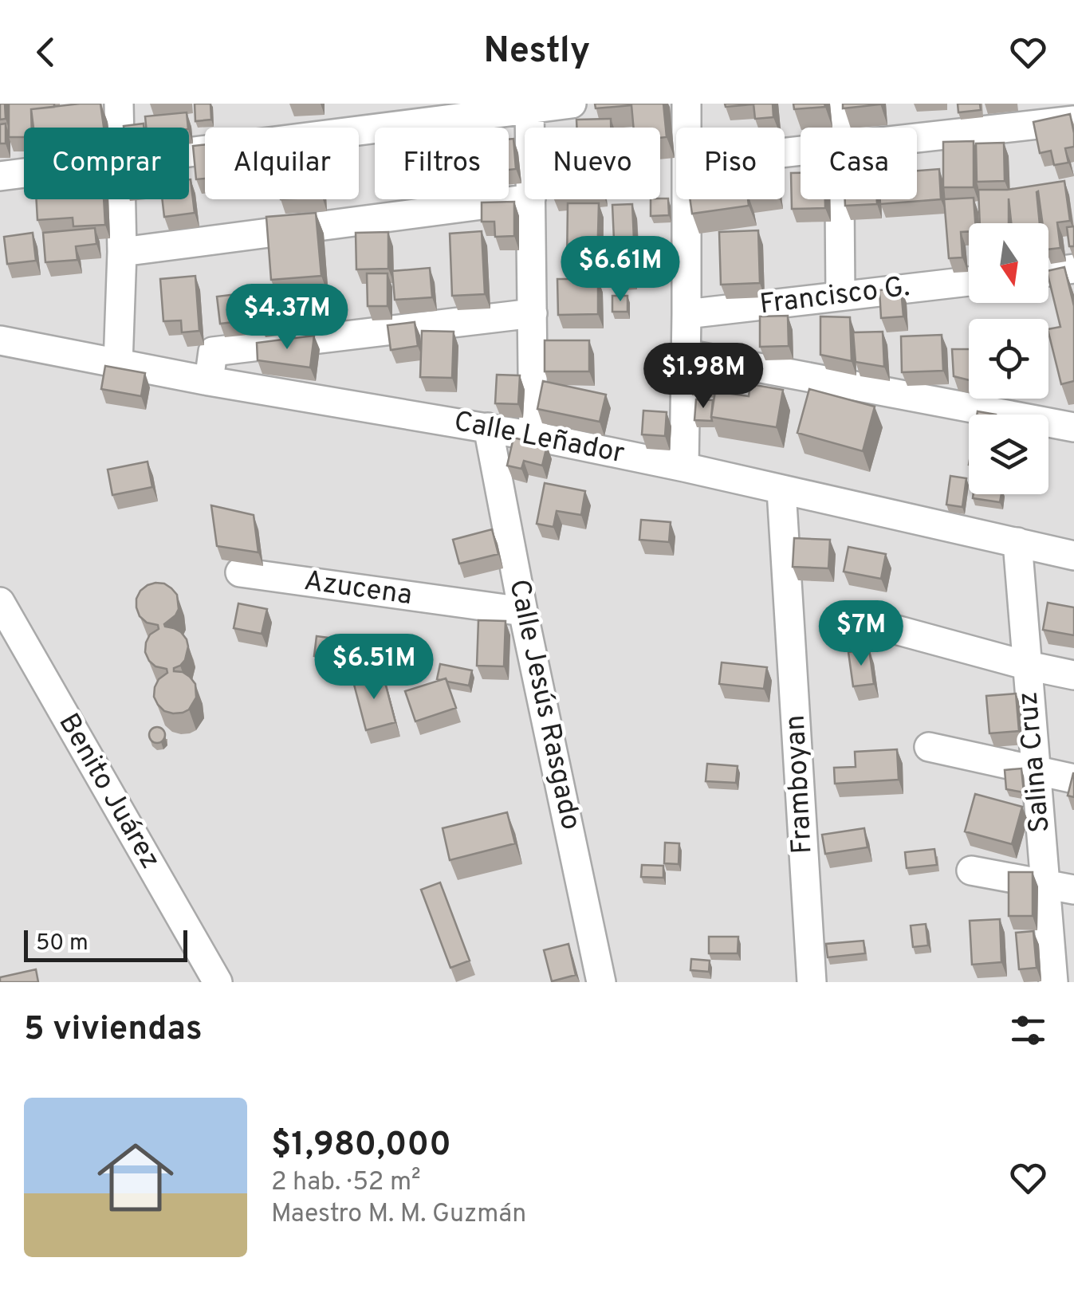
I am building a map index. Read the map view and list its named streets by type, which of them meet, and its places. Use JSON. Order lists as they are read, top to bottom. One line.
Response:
{"streets":{"street":["Francisco G.","Calle Leñador","Azucena","Calle Jesús Rasgado","Salina Cruz","Framboyan","Benito Juárez"]},"crossings":[["Calle Leñador","Calle Jesús Rasgado"],["Calle Leñador","Salina Cruz"],["Calle Leñador","Framboyan"],["Azucena","Calle Jesús Rasgado"]],"scale_bar":"50 m","north":"bottom","page":{"header":"Nestly","chip":["Comprar","Alquilar","Filtros","Nuevo","Piso","Casa"],"price":["$6.61M","$4.37M","$1.98M","$7M","$6.51M"],"scale":"50 m","heading":"5 viviendas","list":[{"name":"$1,980,000","note":"2 hab. · 52 m² · Maestro M. M. Guzmán"}]}}
